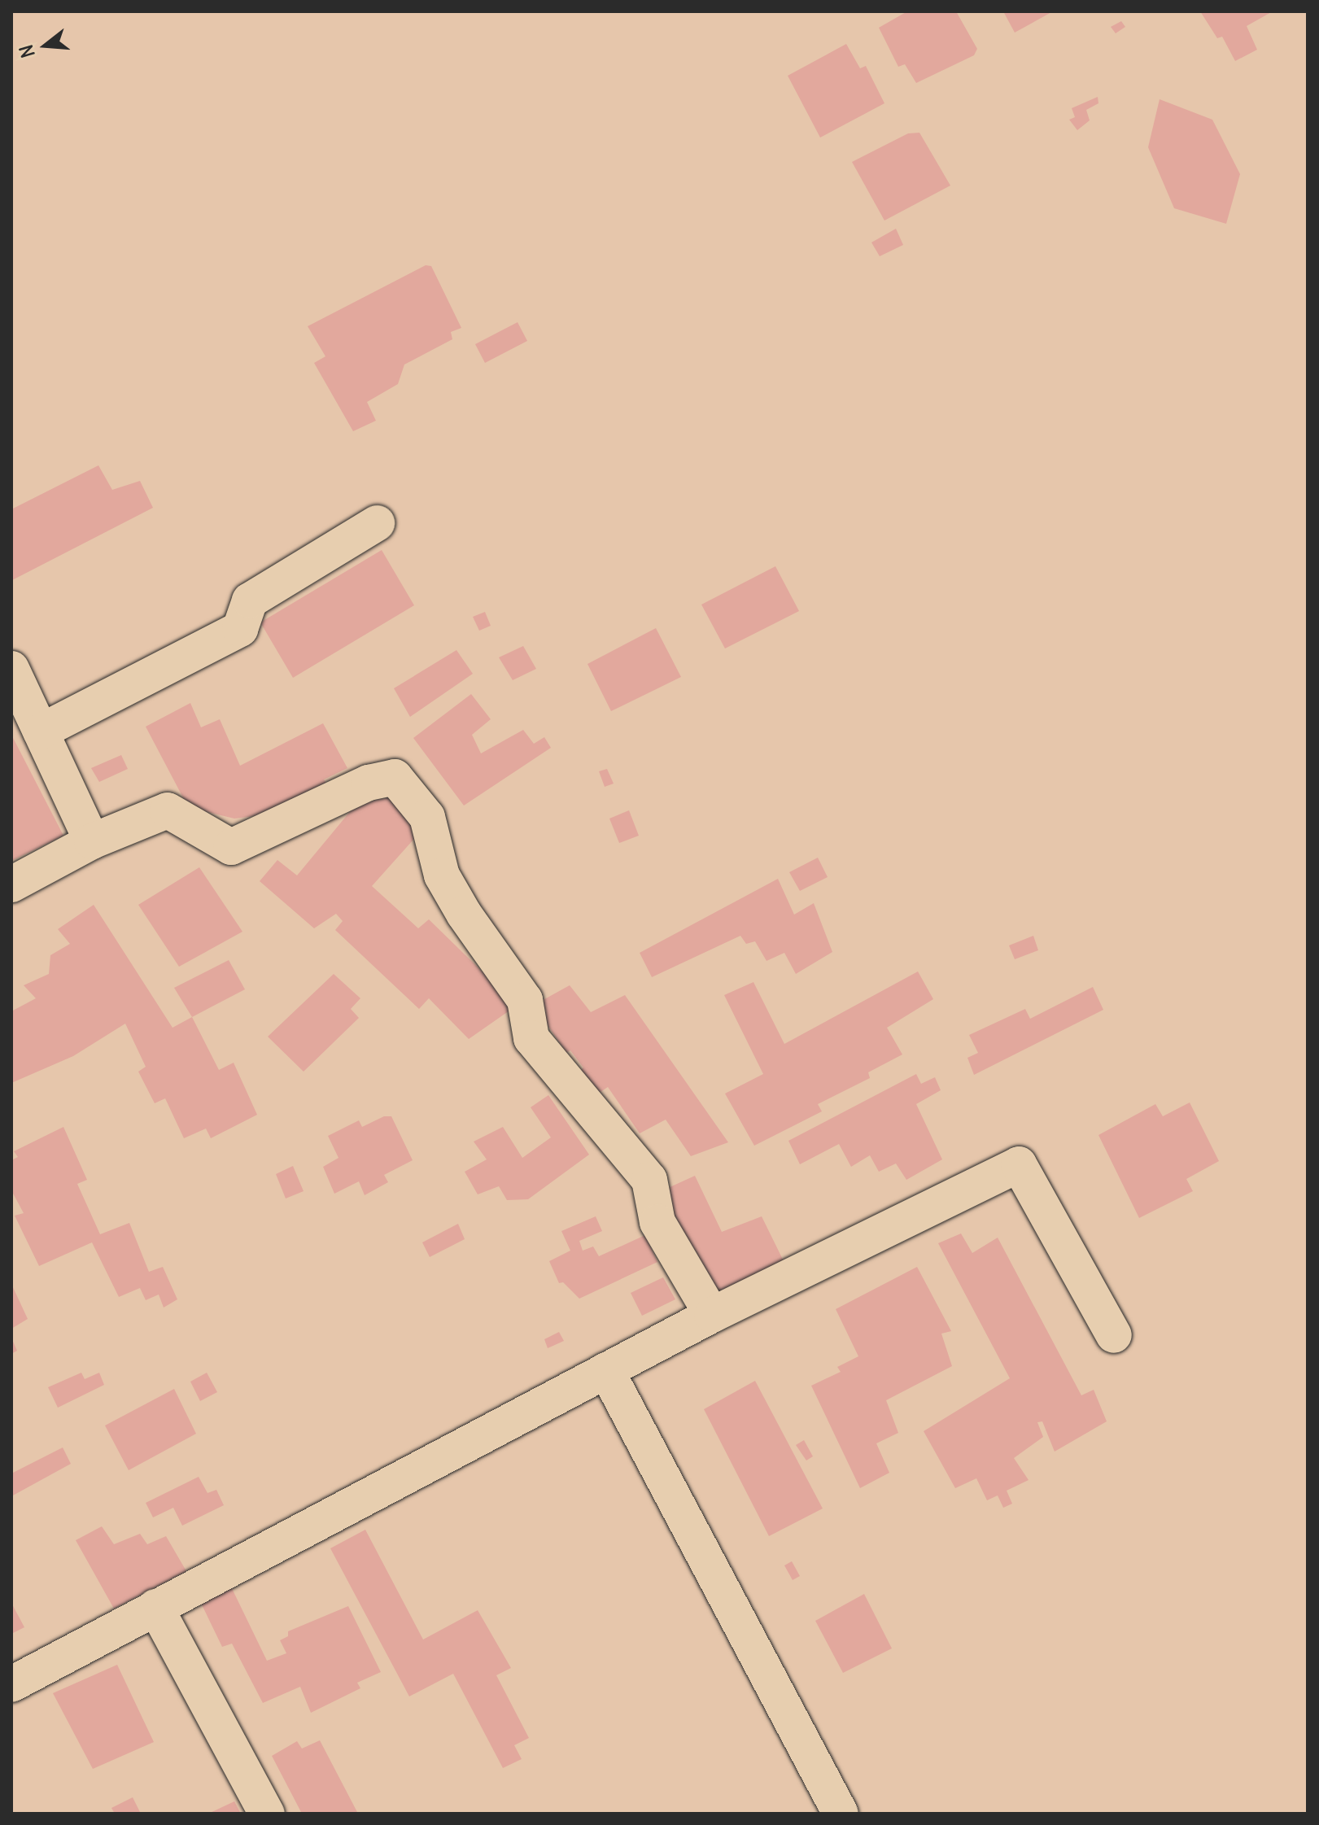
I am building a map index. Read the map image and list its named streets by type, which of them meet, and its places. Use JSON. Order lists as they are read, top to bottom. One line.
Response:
{"north":"left"}
